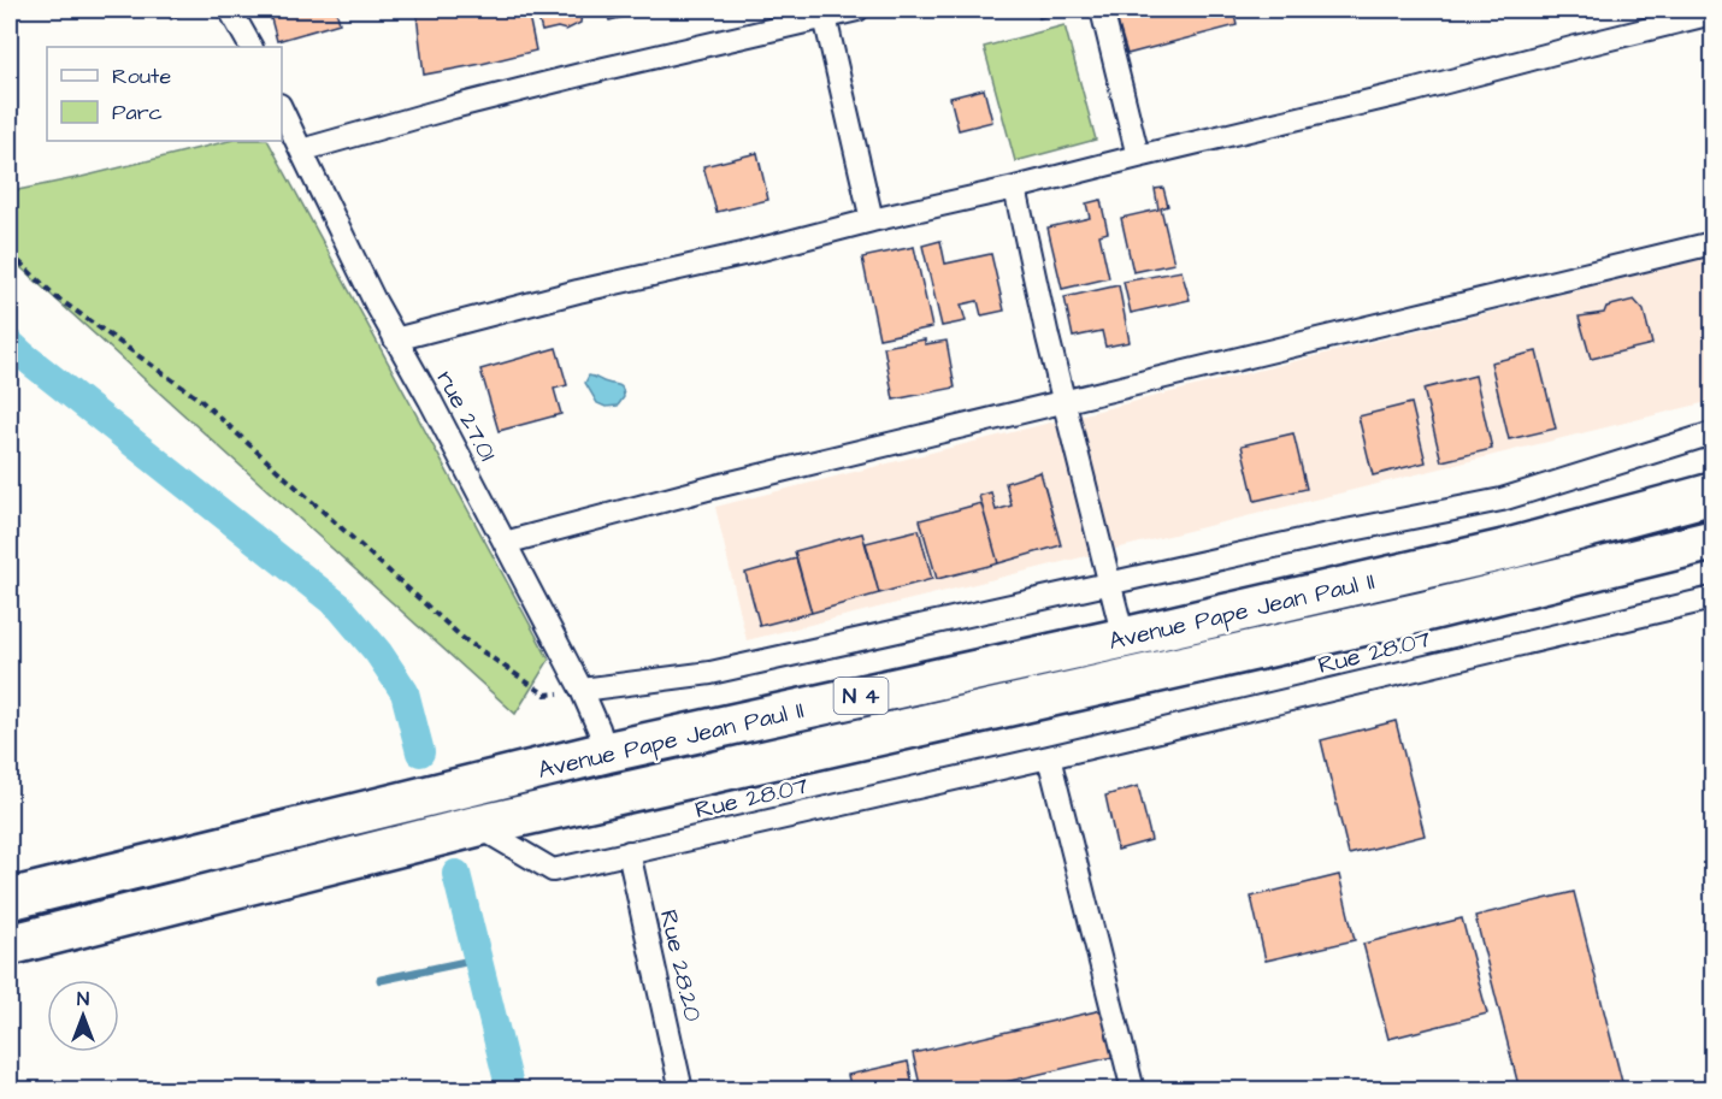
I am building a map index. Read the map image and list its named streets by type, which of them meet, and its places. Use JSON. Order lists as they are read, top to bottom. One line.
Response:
{"streets":{"highway":["Avenue Pape Jean Paul II","N 4"],"street":["rue 27.01","Rue 28.07","Rue 28.20"]},"crossings":[["rue 27.01","Avenue Pape Jean Paul II"],["Avenue Pape Jean Paul II","Rue 28.07"],["Rue 28.07","Rue 28.20"]],"legend":["Route","Parc"],"north":"top"}
